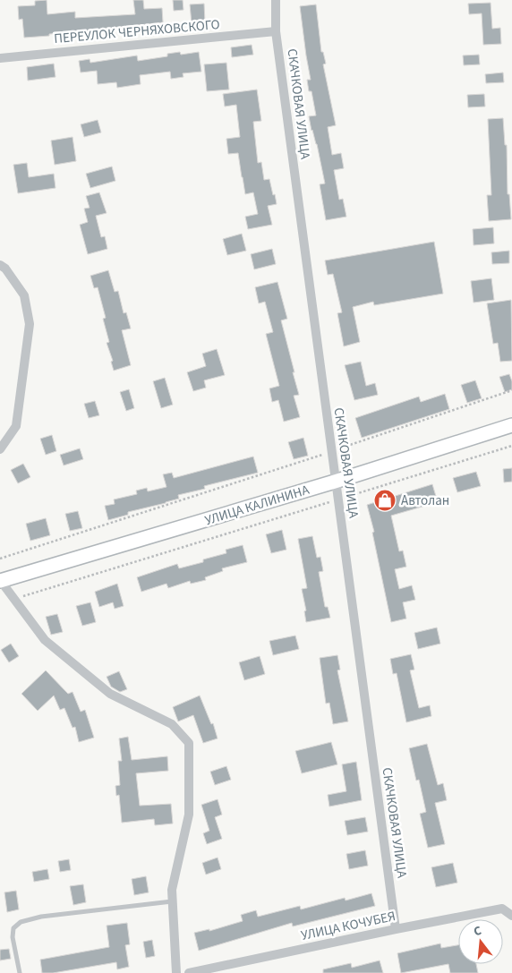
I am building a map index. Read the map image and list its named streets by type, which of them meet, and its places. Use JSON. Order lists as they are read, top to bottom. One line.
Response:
{"streets":{"main road":["УЛИЦА КАЛИНИНА"],"street":["ПЕРЕУЛОК ЧЕРНЯХОВСКОГО","СКАЧКОВАЯ УЛИЦА","УЛИЦА КОЧУБЕЯ"]},"crossings":[["ПЕРЕУЛОК ЧЕРНЯХОВСКОГО","СКАЧКОВАЯ УЛИЦА"],["СКАЧКОВАЯ УЛИЦА","УЛИЦА КАЛИНИНА"],["СКАЧКОВАЯ УЛИЦА","УЛИЦА КОЧУБЕЯ"]],"places":{"shop":["Автолан"]},"north":"top"}
